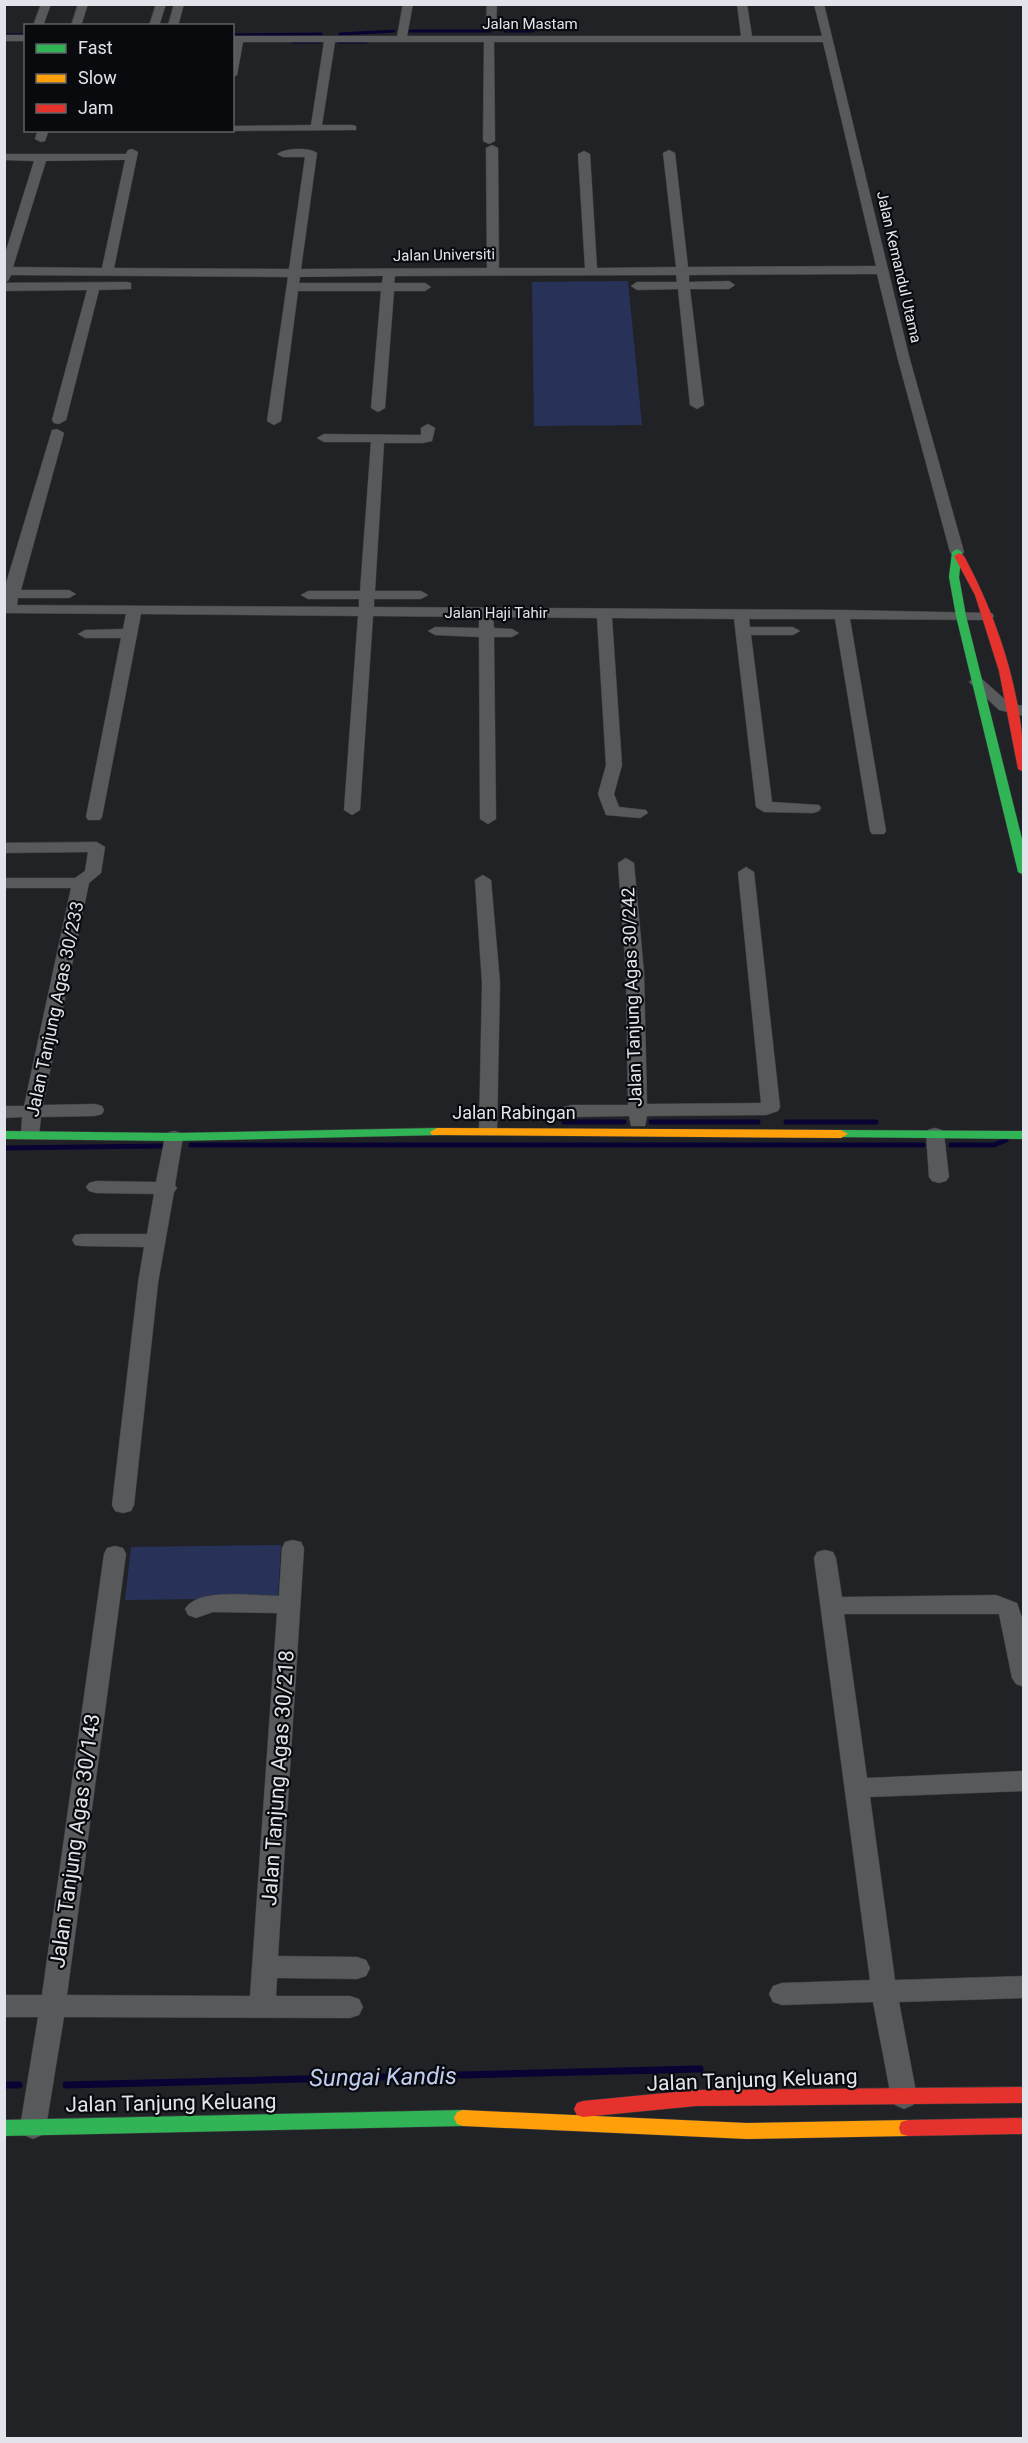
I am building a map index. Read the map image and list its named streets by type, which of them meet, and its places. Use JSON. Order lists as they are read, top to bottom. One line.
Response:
{"streets":{"street":["Jalan Mastam","Jalan Universiti","Jalan Kemandul Utama","Jalan Haji Tahir","Jalan Tanjung Agas 30/242","Jalan Tanjung Agas 30/233","Jalan Rabingan","Jalan Tanjung Agas 30/218","Jalan Tanjung Agas 30/143","Jalan Tanjung Keluang"]},"crossings":[["Jalan Mastam","Jalan Kemandul Utama"],["Jalan Universiti","Jalan Kemandul Utama"],["Jalan Tanjung Agas 30/242","Jalan Rabingan"],["Jalan Tanjung Agas 30/233","Jalan Rabingan"],["Jalan Tanjung Agas 30/143","Jalan Tanjung Keluang"]],"water":["Sungai Kandis"],"legend":["Fast","Slow","Jam"]}
